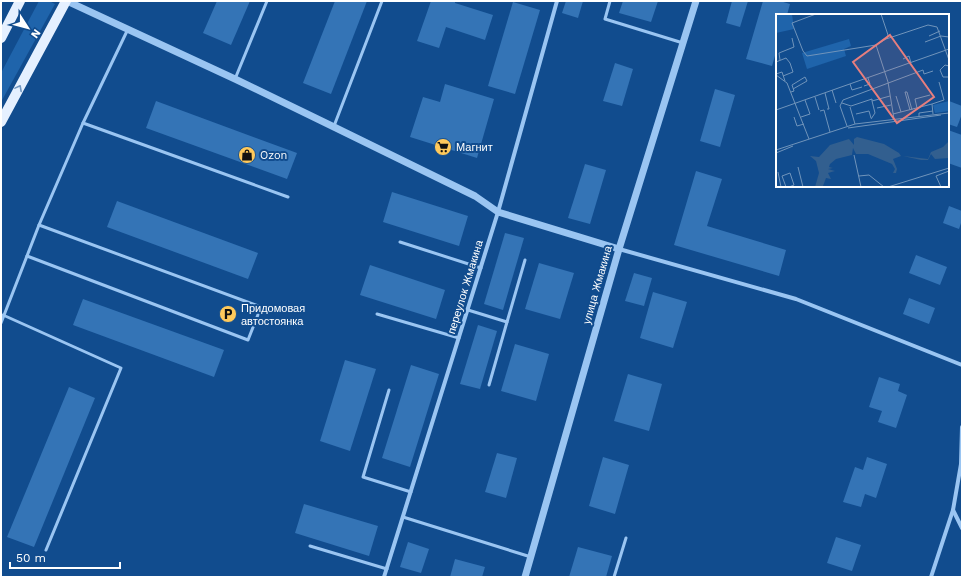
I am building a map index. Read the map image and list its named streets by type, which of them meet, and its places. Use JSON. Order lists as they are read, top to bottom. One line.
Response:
{"streets":{"street":["улица Жмакина","переулок Жмакина"]},"places":{"supermarket":["Магнит"],"shop":["Ozon"],"parking":["Придомовая автостоянка"]},"scale_bar":"50 m","north":"bottom right"}
